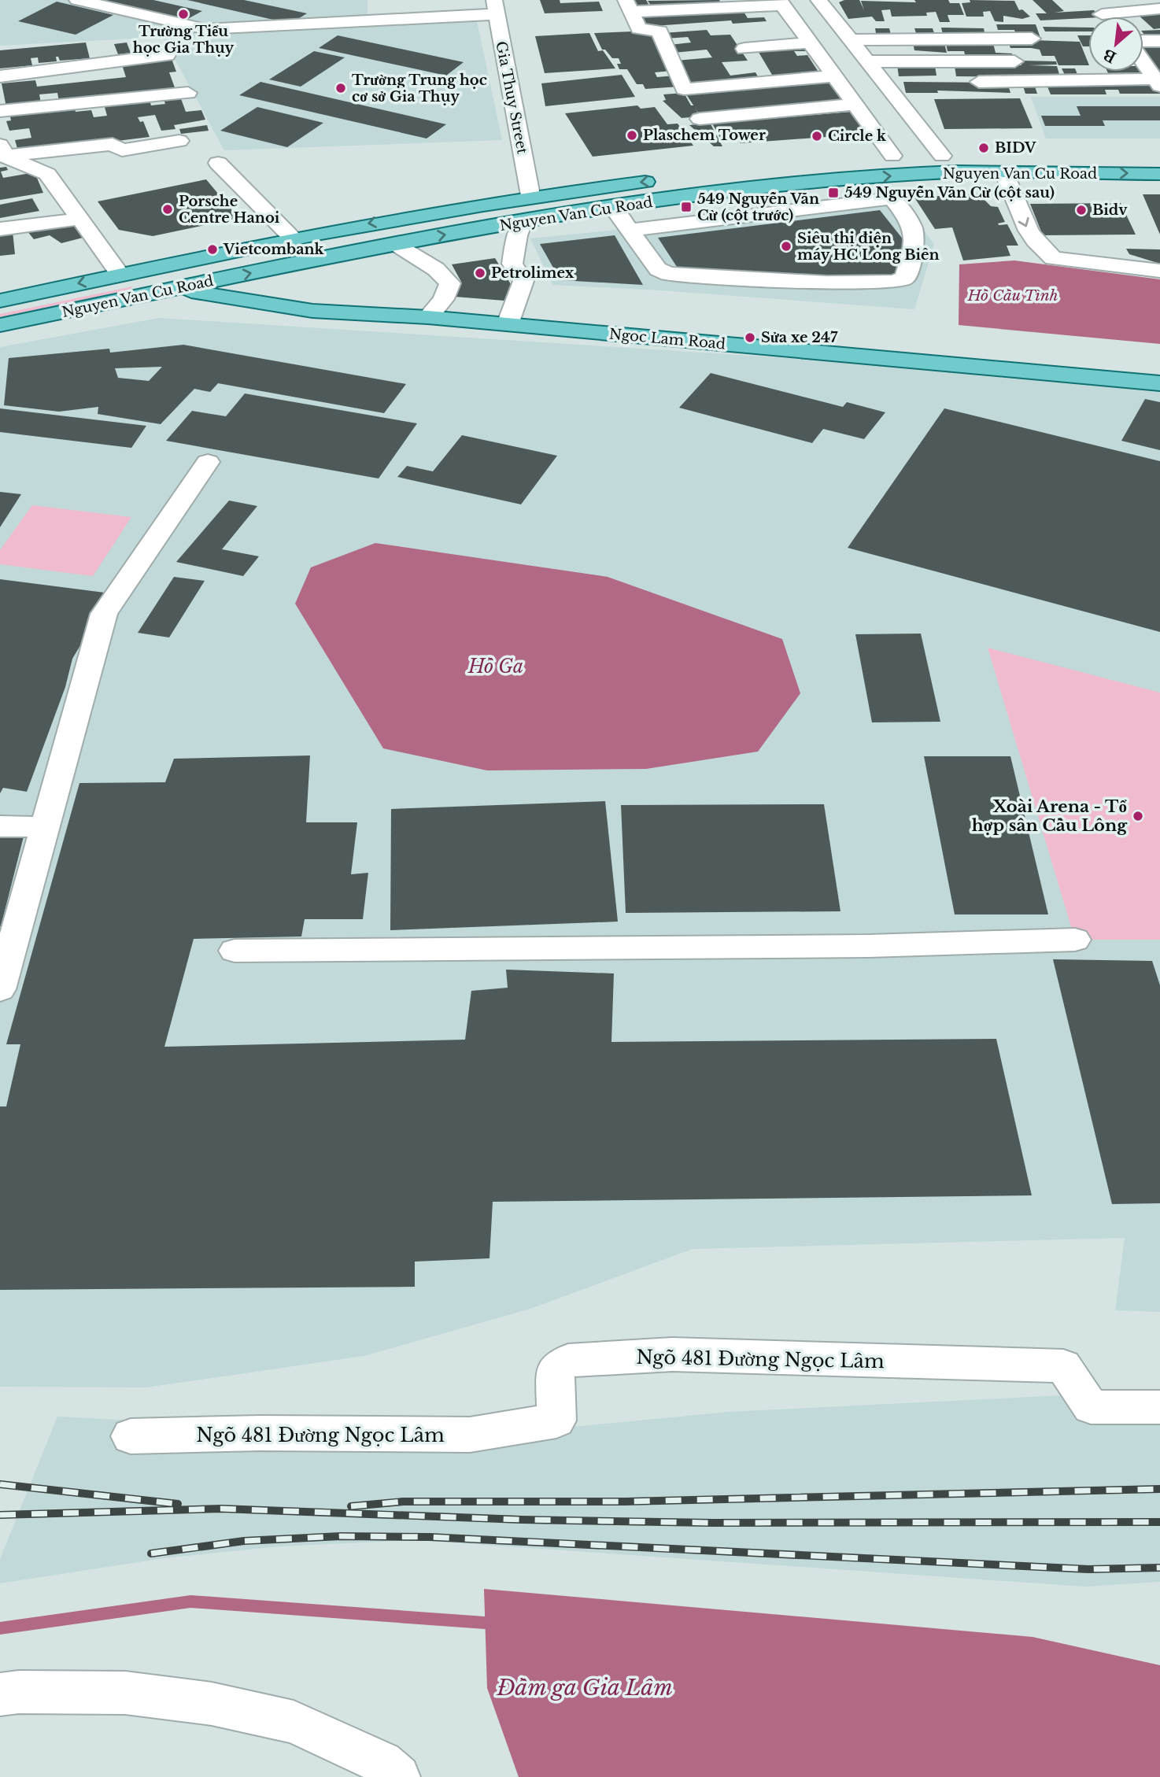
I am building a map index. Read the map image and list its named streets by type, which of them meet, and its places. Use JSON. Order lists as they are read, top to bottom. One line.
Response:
{"streets":{"main road":["Nguyen Van Cu Road","Ngoc Lam Road"],"street":["Gia Thuy Street","Ngõ 481 Đường Ngọc Lâm"]},"crossings":[["Gia Thuy Street","Nguyen Van Cu Road"],["Nguyen Van Cu Road","Ngoc Lam Road"]],"water":["Hồ Cầu Tình","Hồ Ga","Đầm ga Gia Lâm"],"places":{"other":["Trường Tiểu học Gia Thụy","Trường Trung học cơ sở Gia Thụy","Plaschem Tower","Circle k","BIDV","Porsche Centre Hanoi","Bidv","Siêu thị điện máy HC Long Biên","Vietcombank","Petrolimex","Sửa xe 247","Xoài Arena - Tổ hợp sân Cầu Lông"],"transit":["549 Nguyễn Văn Cừ (cột sau)","549 Nguyễn Văn Cừ (cột trước)"]},"north":"bottom left"}
